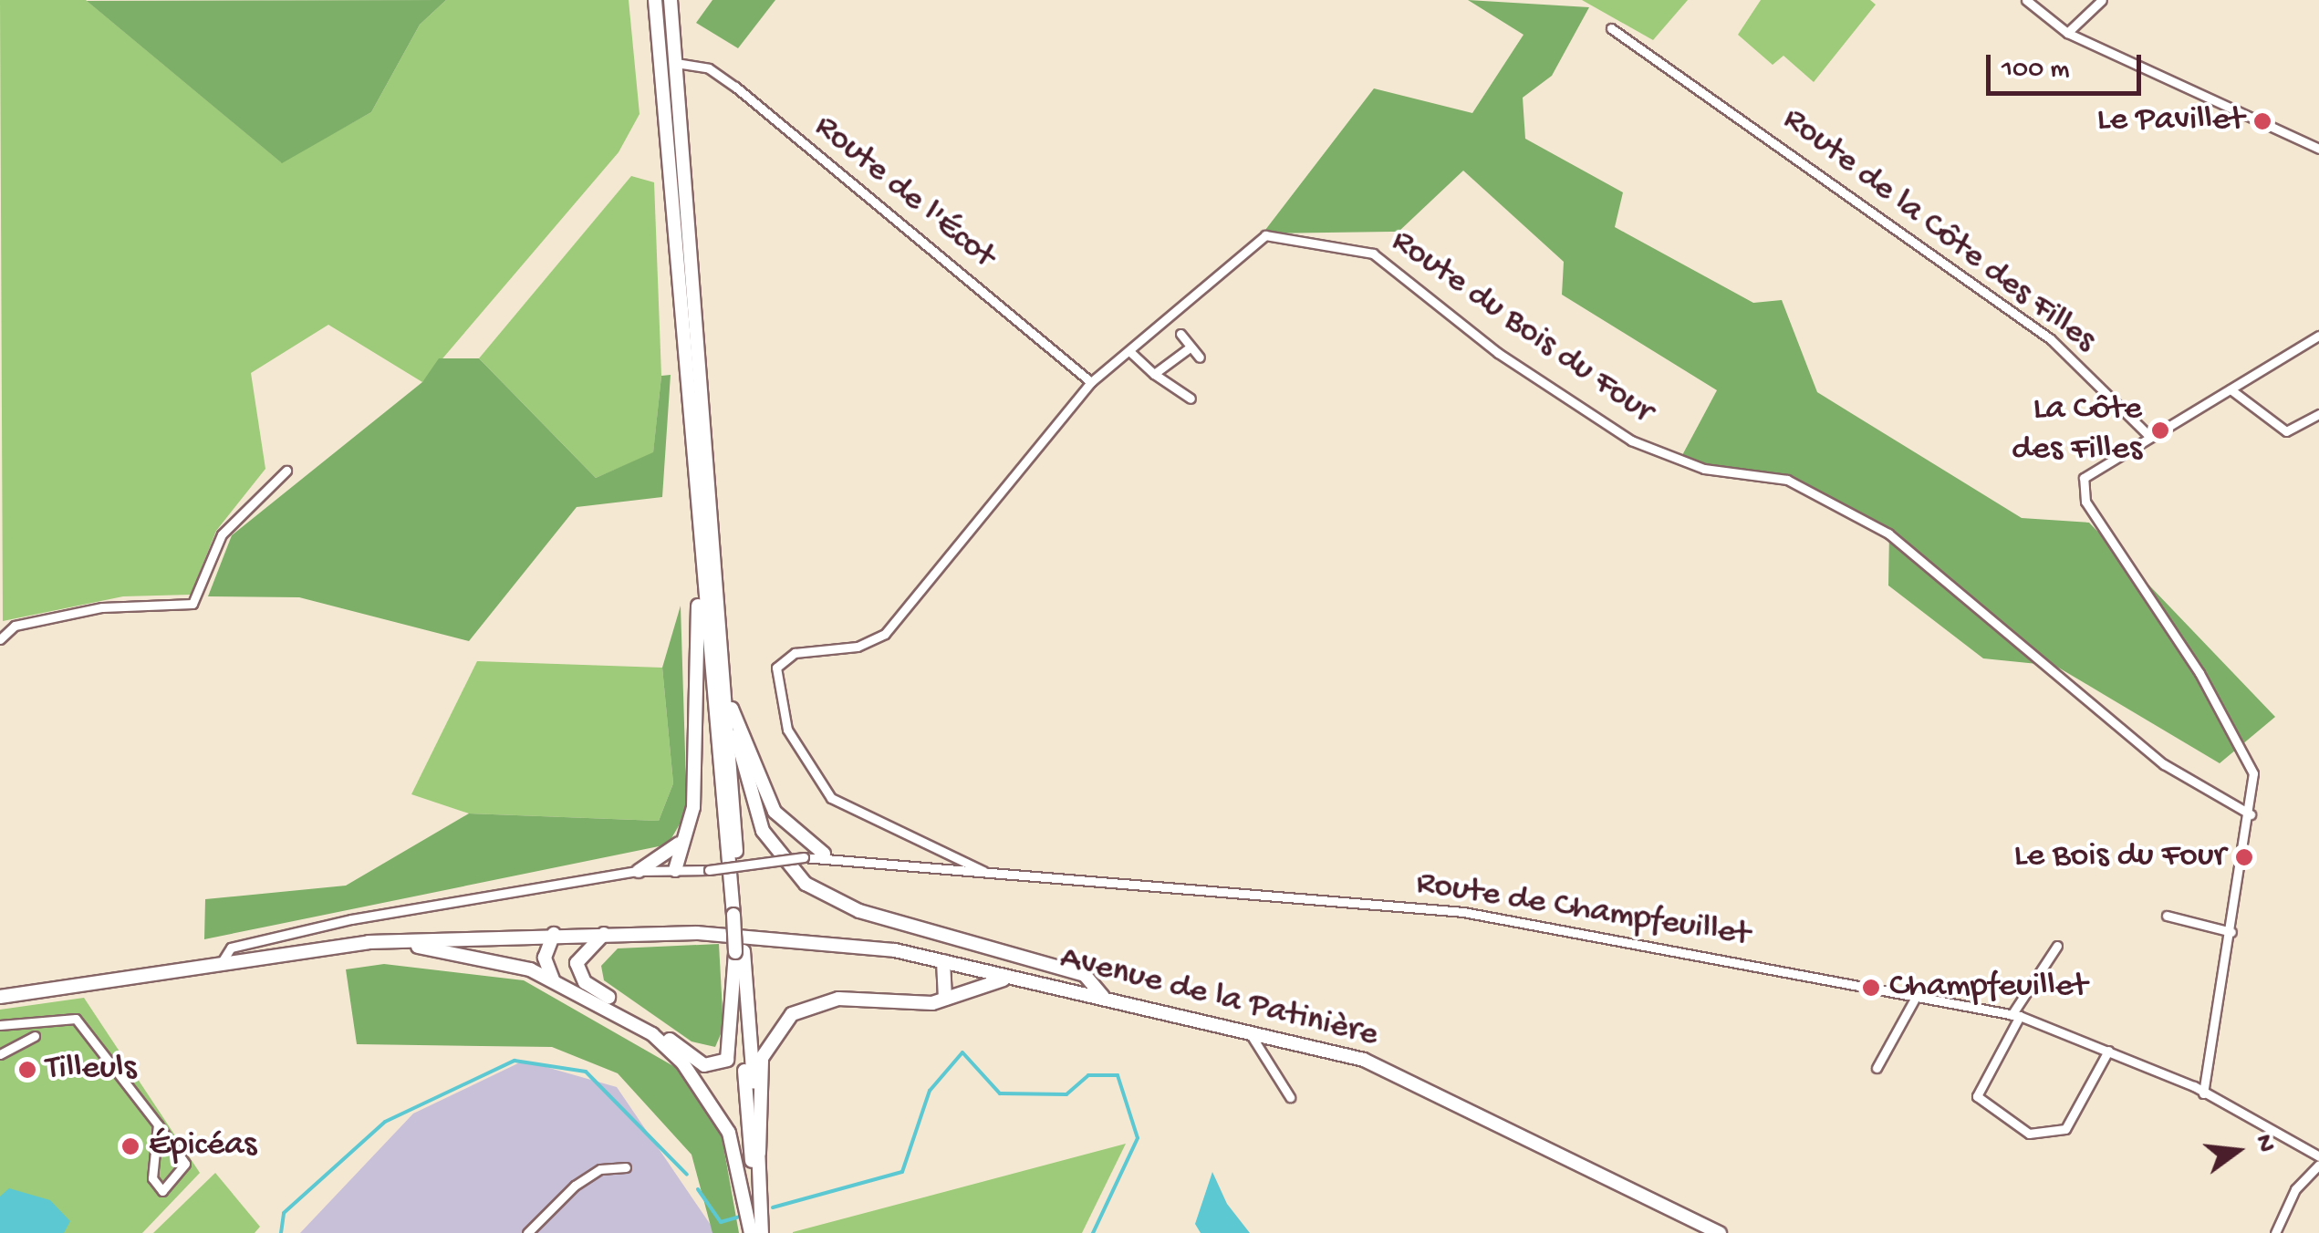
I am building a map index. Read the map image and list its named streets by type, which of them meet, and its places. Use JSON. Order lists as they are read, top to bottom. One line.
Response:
{"streets":{"main road":["Avenue de la Patinière"],"street":["Route de l'Écot","Route de la Côte des Filles","Route du Bois du Four","Route de Champfeuillet"]},"crossings":[["Route de l'Écot","Route du Bois du Four"],["Route du Bois du Four","Route de Champfeuillet"]],"places":["Le Pavillet","La Côte des Filles","Le Bois du Four","Champfeuillet","Tilleuls","Épicéas"],"scale_bar":"100 m","north":"right"}
